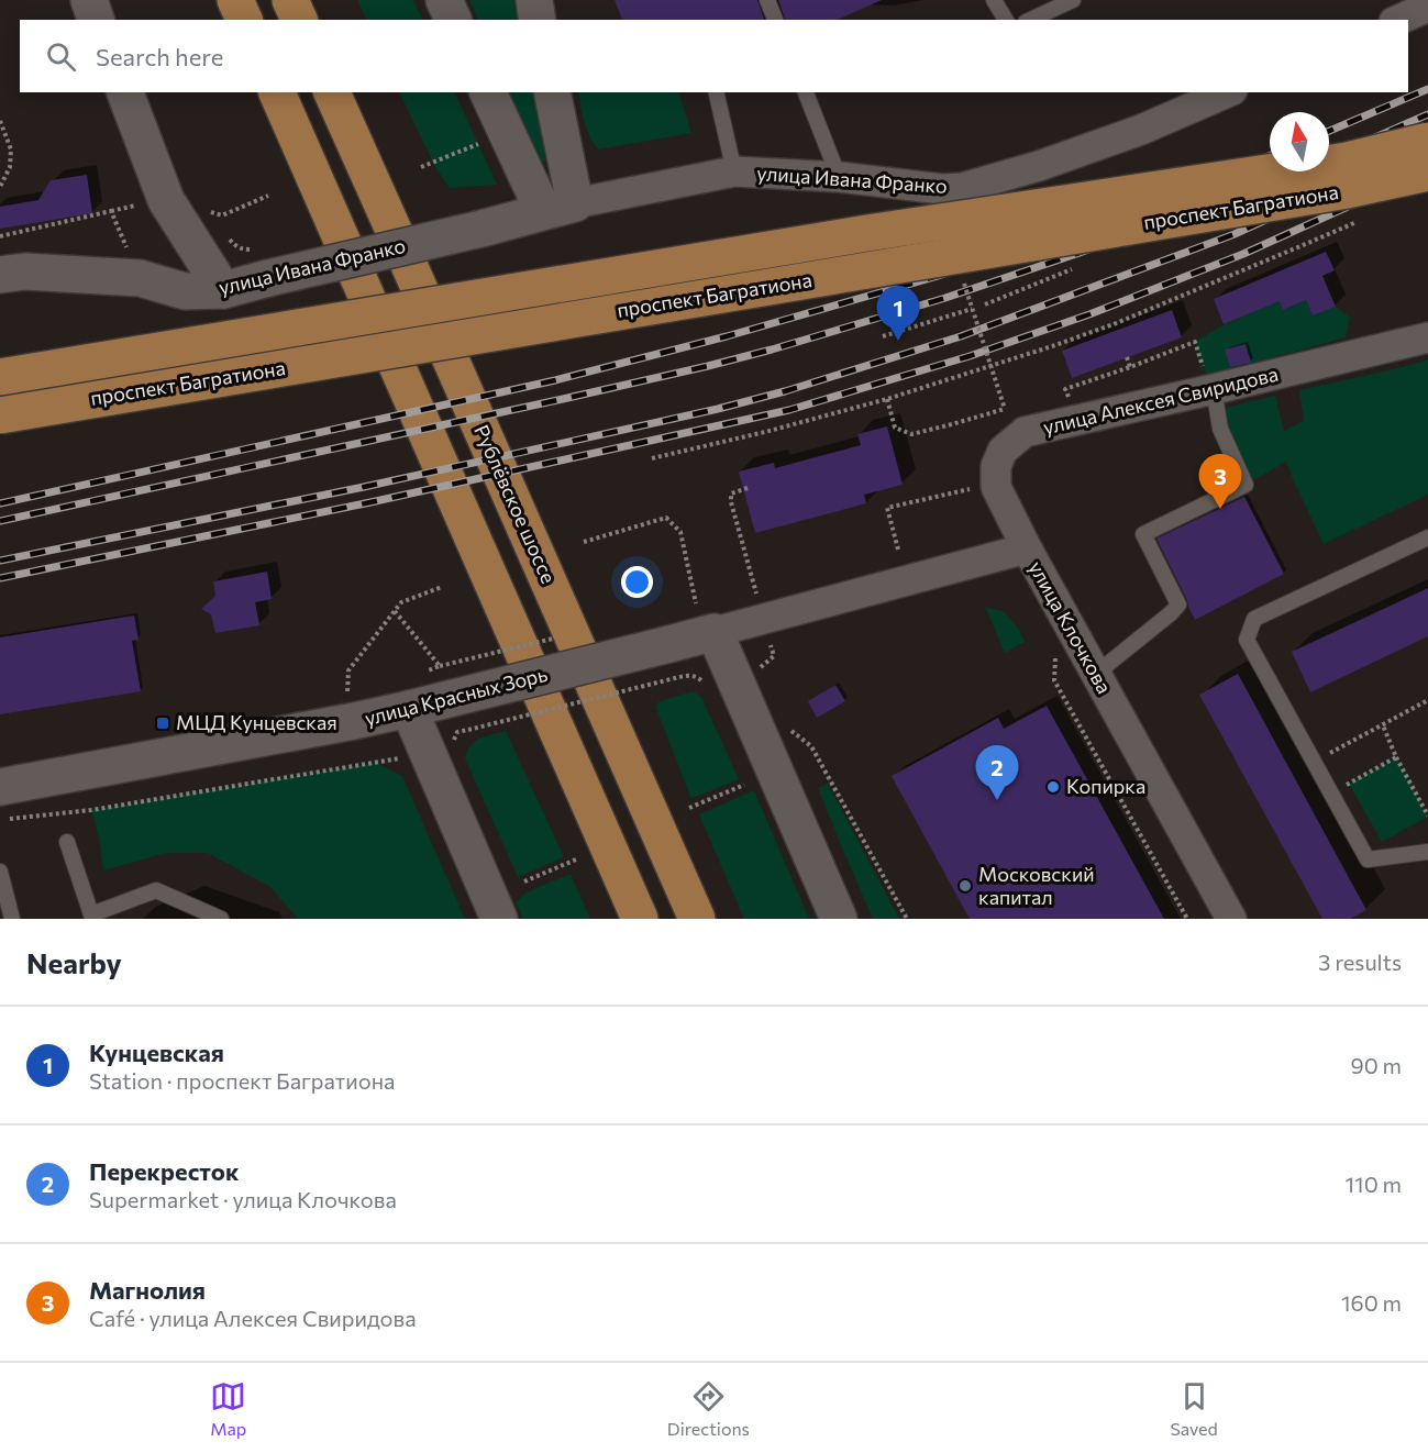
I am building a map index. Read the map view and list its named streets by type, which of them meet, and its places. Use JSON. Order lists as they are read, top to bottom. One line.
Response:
{"streets":{"main road":["проспект Багратиона","Рублёвское шоссе"],"street":["улица Ивана Франко","улица Алексея Свиридова","улица Клочкова","улица Красных Зорь"]},"crossings":[["улица Алексея Свиридова","улица Клочкова"],["улица Клочкова","улица Красных Зорь"]],"places":{"transit":["МЦД Кунцевская"],"other":["Копирка","Московский капитал"]},"north":"top","page":{"search":"Search here","pins":["1","3","2"],"heading":["Nearby","3 results"],"list":[{"mark":"1","name":"Кунцевская","note":"Station · проспект Багратиона","value":"90 m"},{"mark":"2","name":"Перекресток","note":"Supermarket · улица Клочкова","value":"110 m"},{"mark":"3","name":"Магнолия","note":"Café · улица Алексея Свиридова","value":"160 m"}],"nav":["Map","Directions","Saved"]}}
